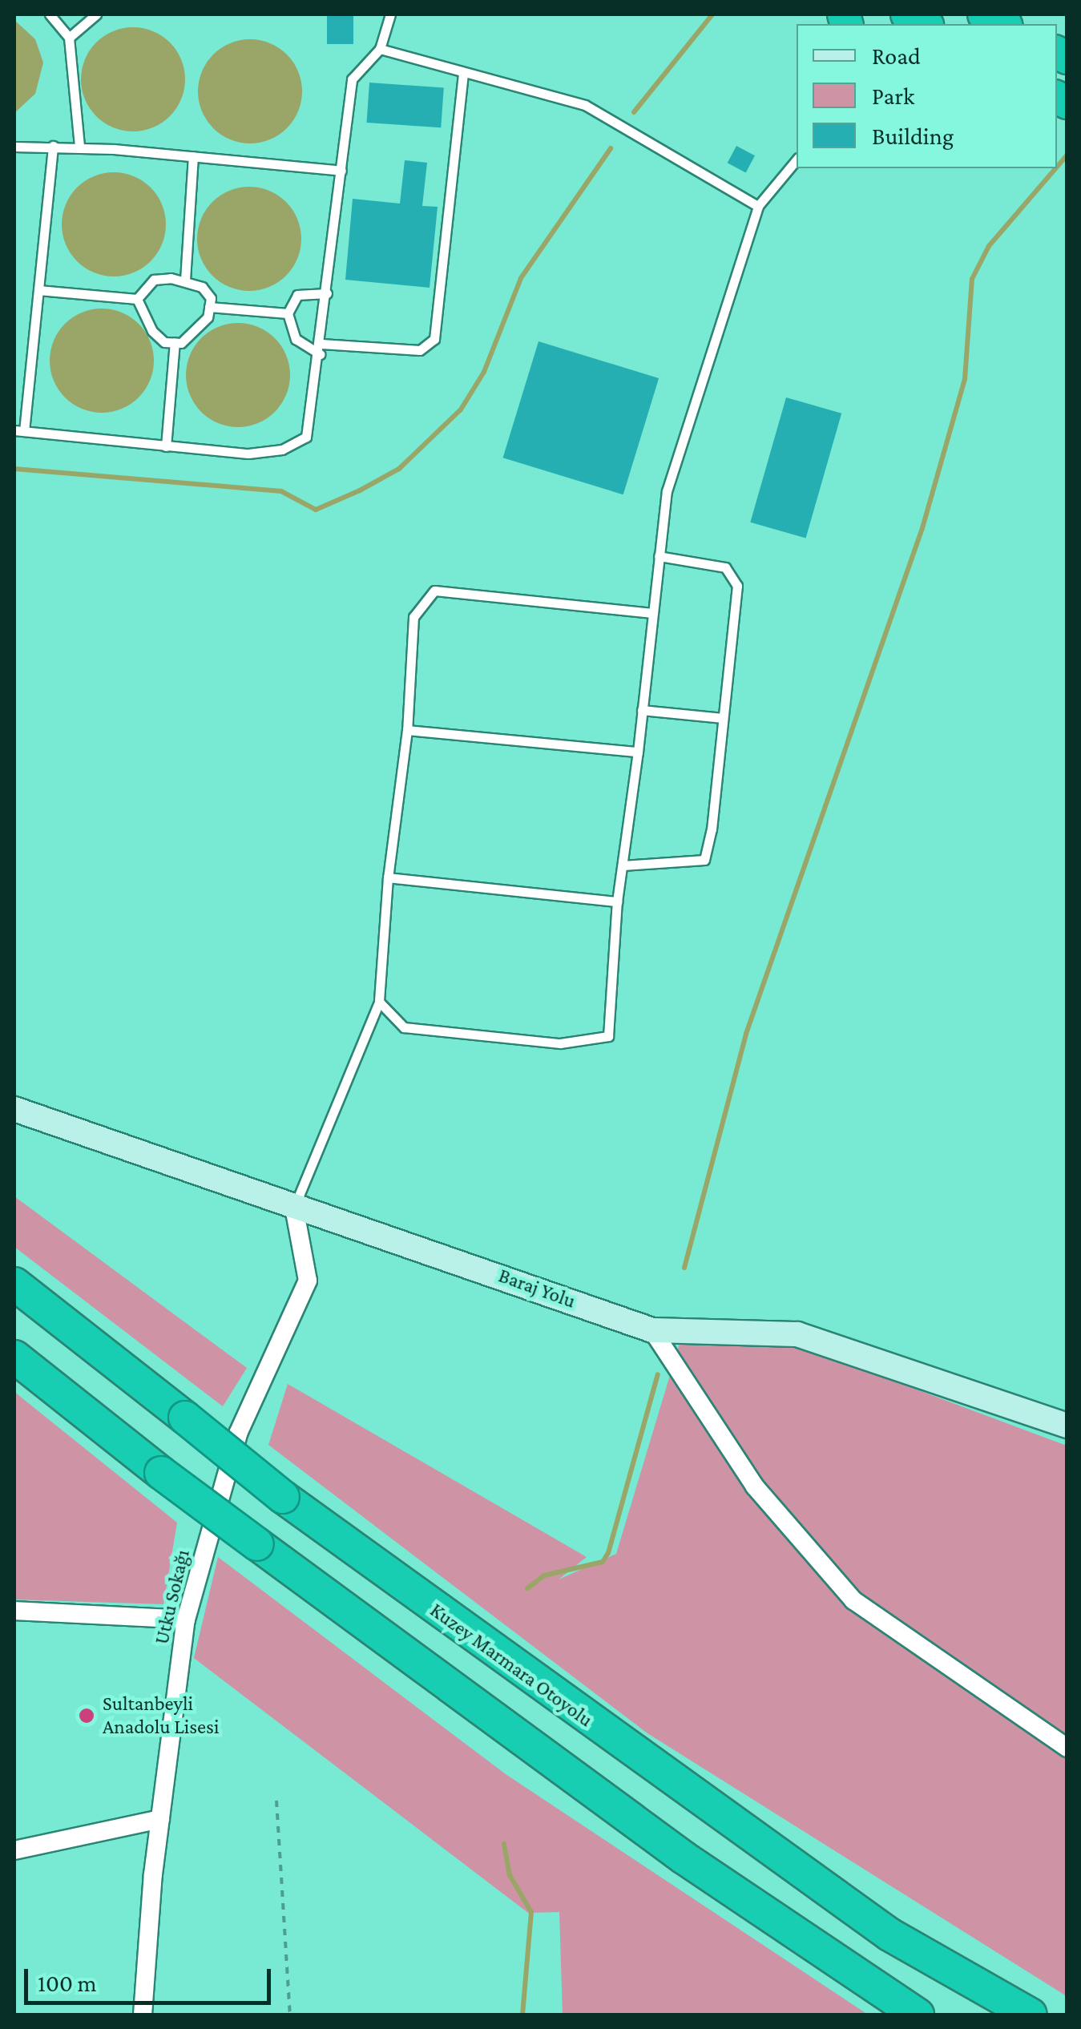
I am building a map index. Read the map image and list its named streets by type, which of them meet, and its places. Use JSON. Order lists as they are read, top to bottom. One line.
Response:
{"streets":{"highway":["Kuzey Marmara Otoyolu"],"street":["Baraj Yolu","Utku Sokağı"]},"crossings":[["Baraj Yolu","Utku Sokağı"]],"places":["Sultanbeyli Anadolu Lisesi"],"legend":["Road","Park","Building"],"scale_bar":"100 m"}
